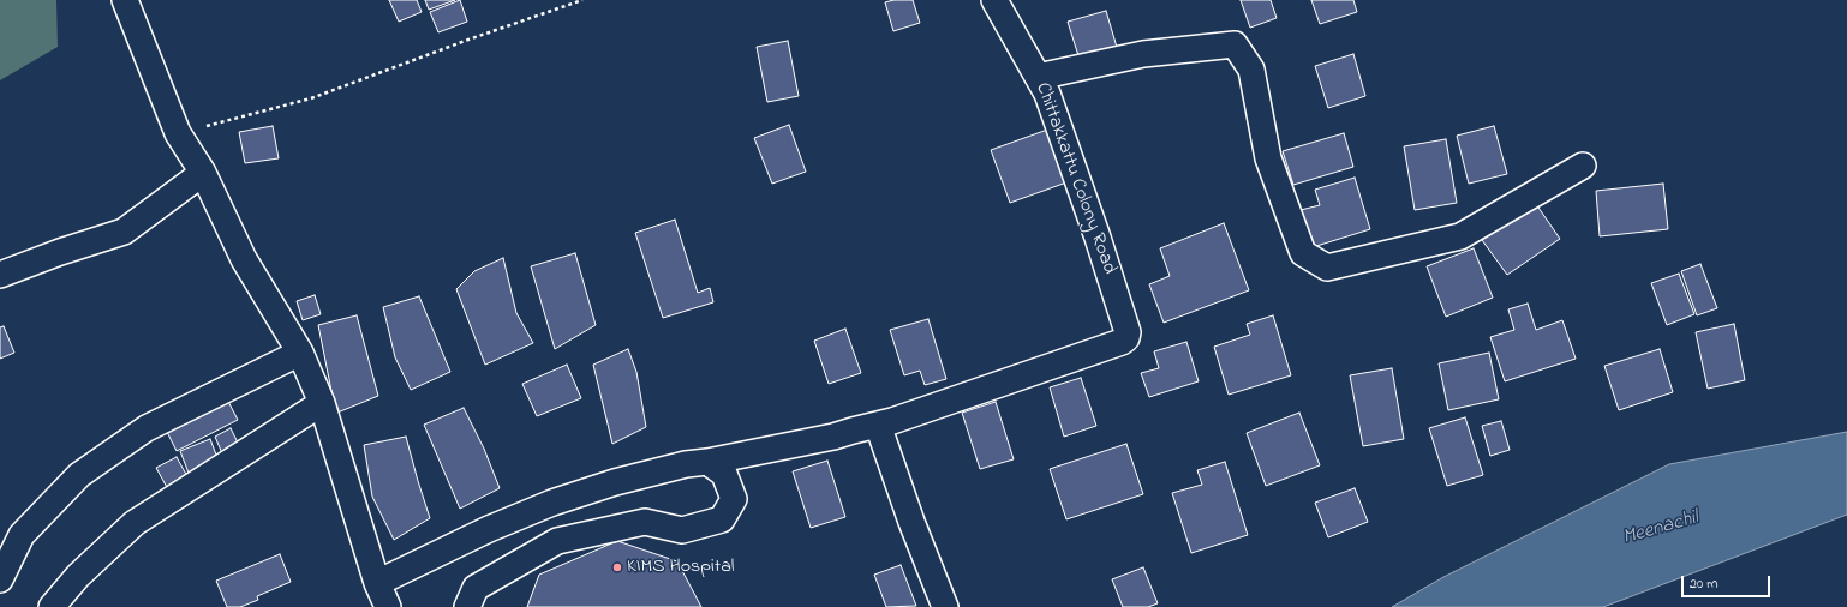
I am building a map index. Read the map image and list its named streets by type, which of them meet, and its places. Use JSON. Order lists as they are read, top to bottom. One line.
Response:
{"streets":{"street":["Chittakkattu Colony Road"]},"water":["Meenachil"],"places":["KIMS Hospital"],"scale_bar":"20 m"}
